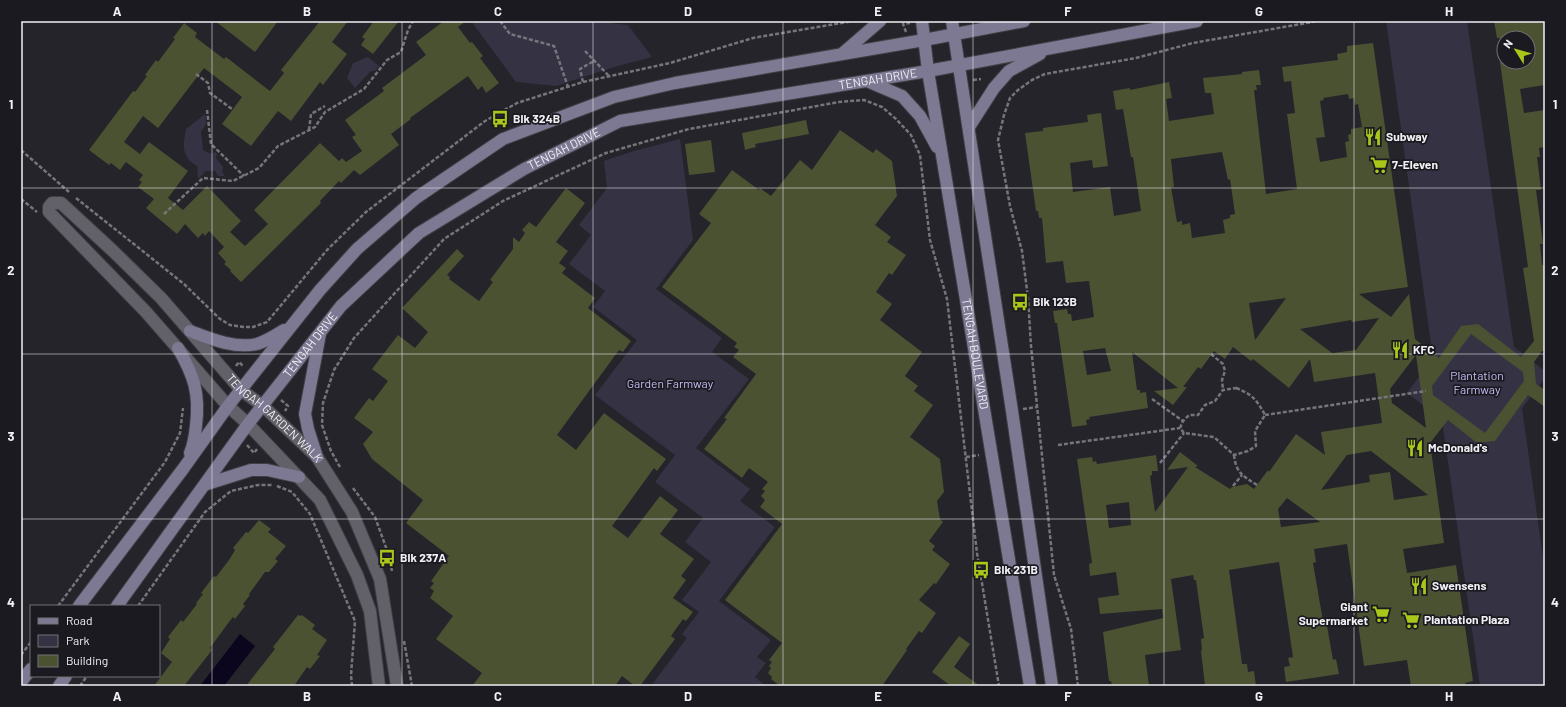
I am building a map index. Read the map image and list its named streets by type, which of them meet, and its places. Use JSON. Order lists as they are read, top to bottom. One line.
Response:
{"streets":{"street":["TENGAH DRIVE","TENGAH BOULEVARD","TENGAH GARDEN WALK"]},"crossings":[["TENGAH DRIVE","TENGAH BOULEVARD"],["TENGAH DRIVE","TENGAH GARDEN WALK"]],"parks":["Plantation Farmway","Garden Farmway"],"places":{"bus stop":["Blk 324B","Blk 123B","Blk 237A","Blk 231B"],"restaurant":["Subway","KFC","McDonald's","Swensens"],"supermarket":["7-Eleven","Giant Supermarket","Plantation Plaza"]},"legend":["Road","Park","Building"],"north":"top left","grid":{"columns":["A","B","C","D","E","F","G","H"],"rows":["1","2","3","4"]}}
